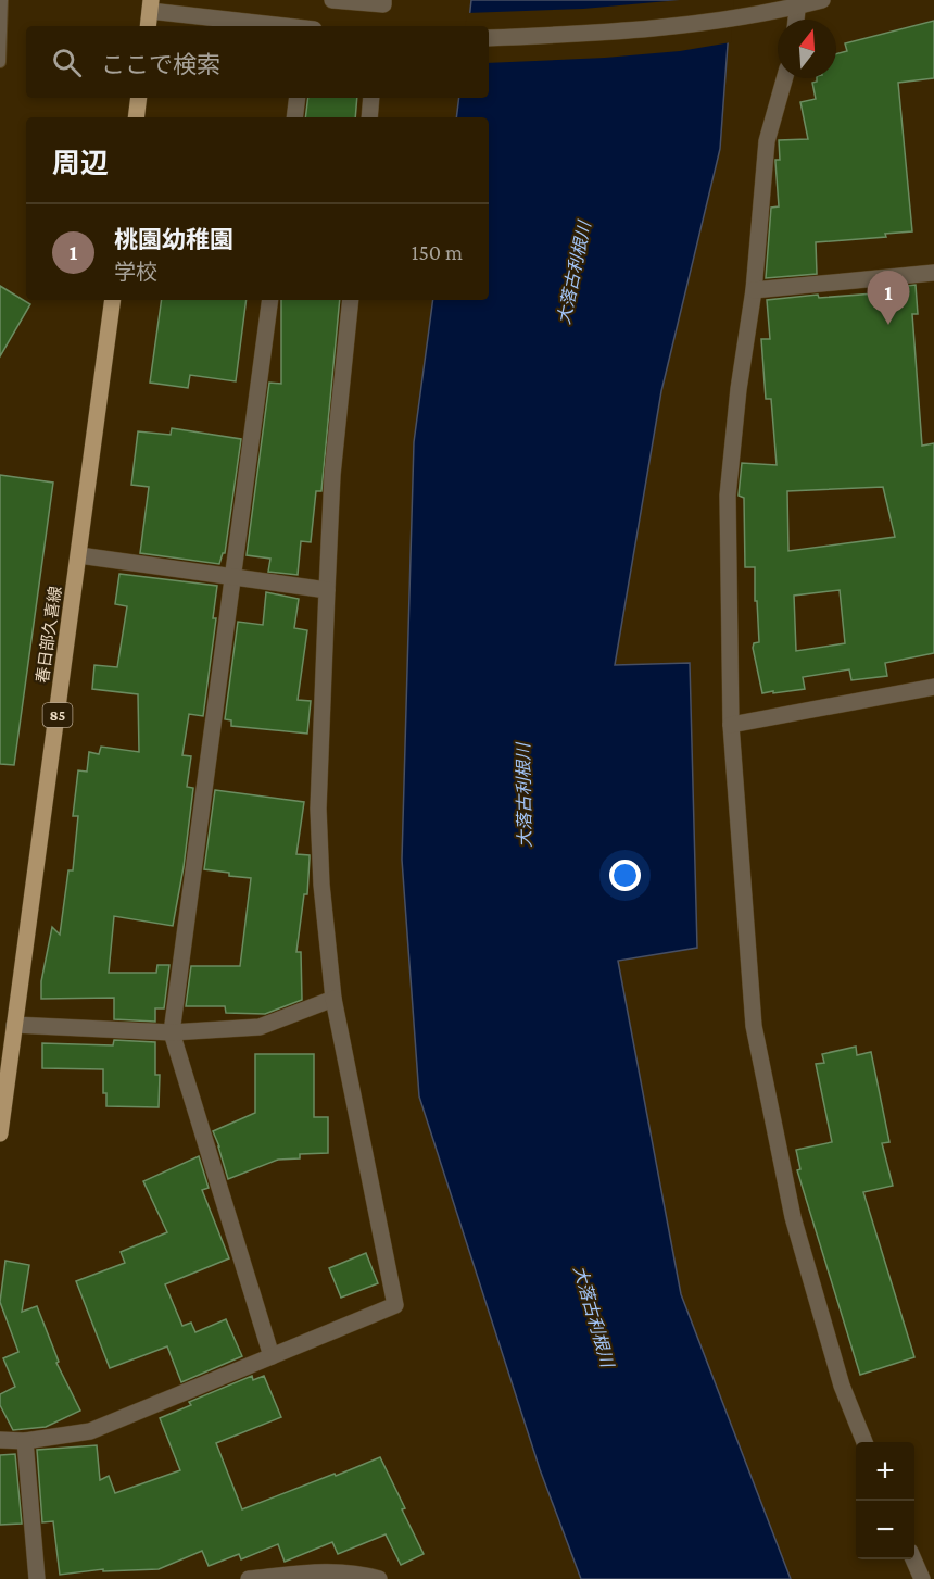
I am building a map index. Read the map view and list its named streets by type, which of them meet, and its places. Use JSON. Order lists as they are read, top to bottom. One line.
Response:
{"streets":{"main road":["春日部久喜線","85"]},"water":["大落古利根川"],"north":"top","page":{"search":"ここで検索","heading":"周辺","list":[{"mark":"1","name":"桃園幼稚園","note":"学校","value":"150 m"}],"pins":"1","map_buttons":["+","−"]}}
